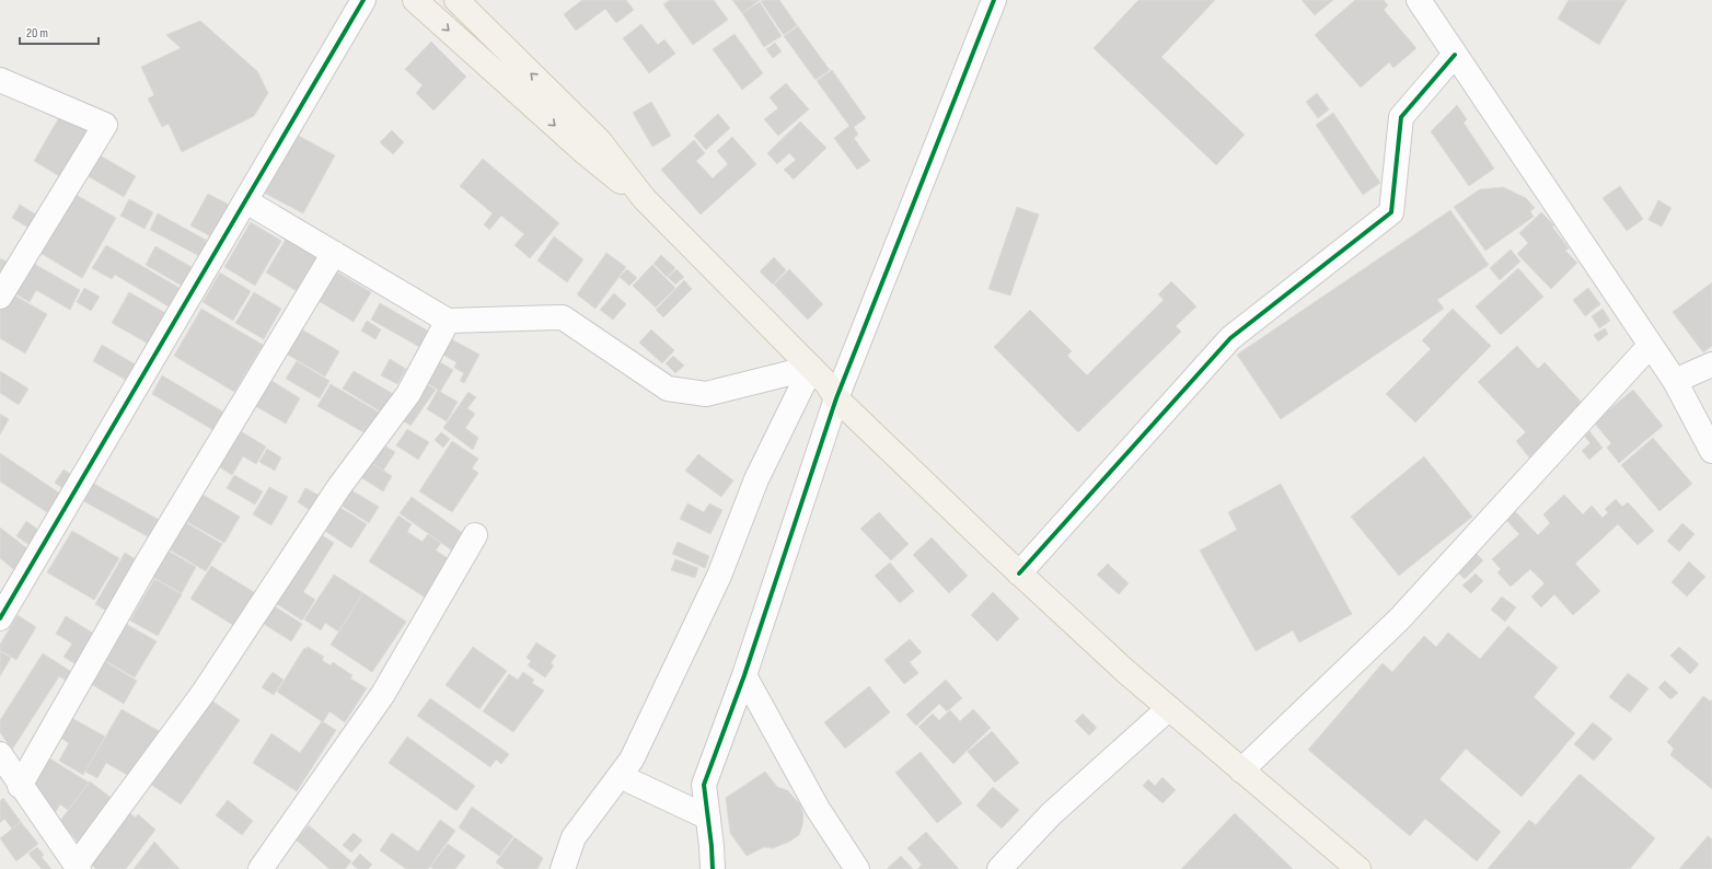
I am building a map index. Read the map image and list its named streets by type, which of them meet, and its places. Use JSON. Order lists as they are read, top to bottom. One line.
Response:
{"scale_bar":"20 m"}
